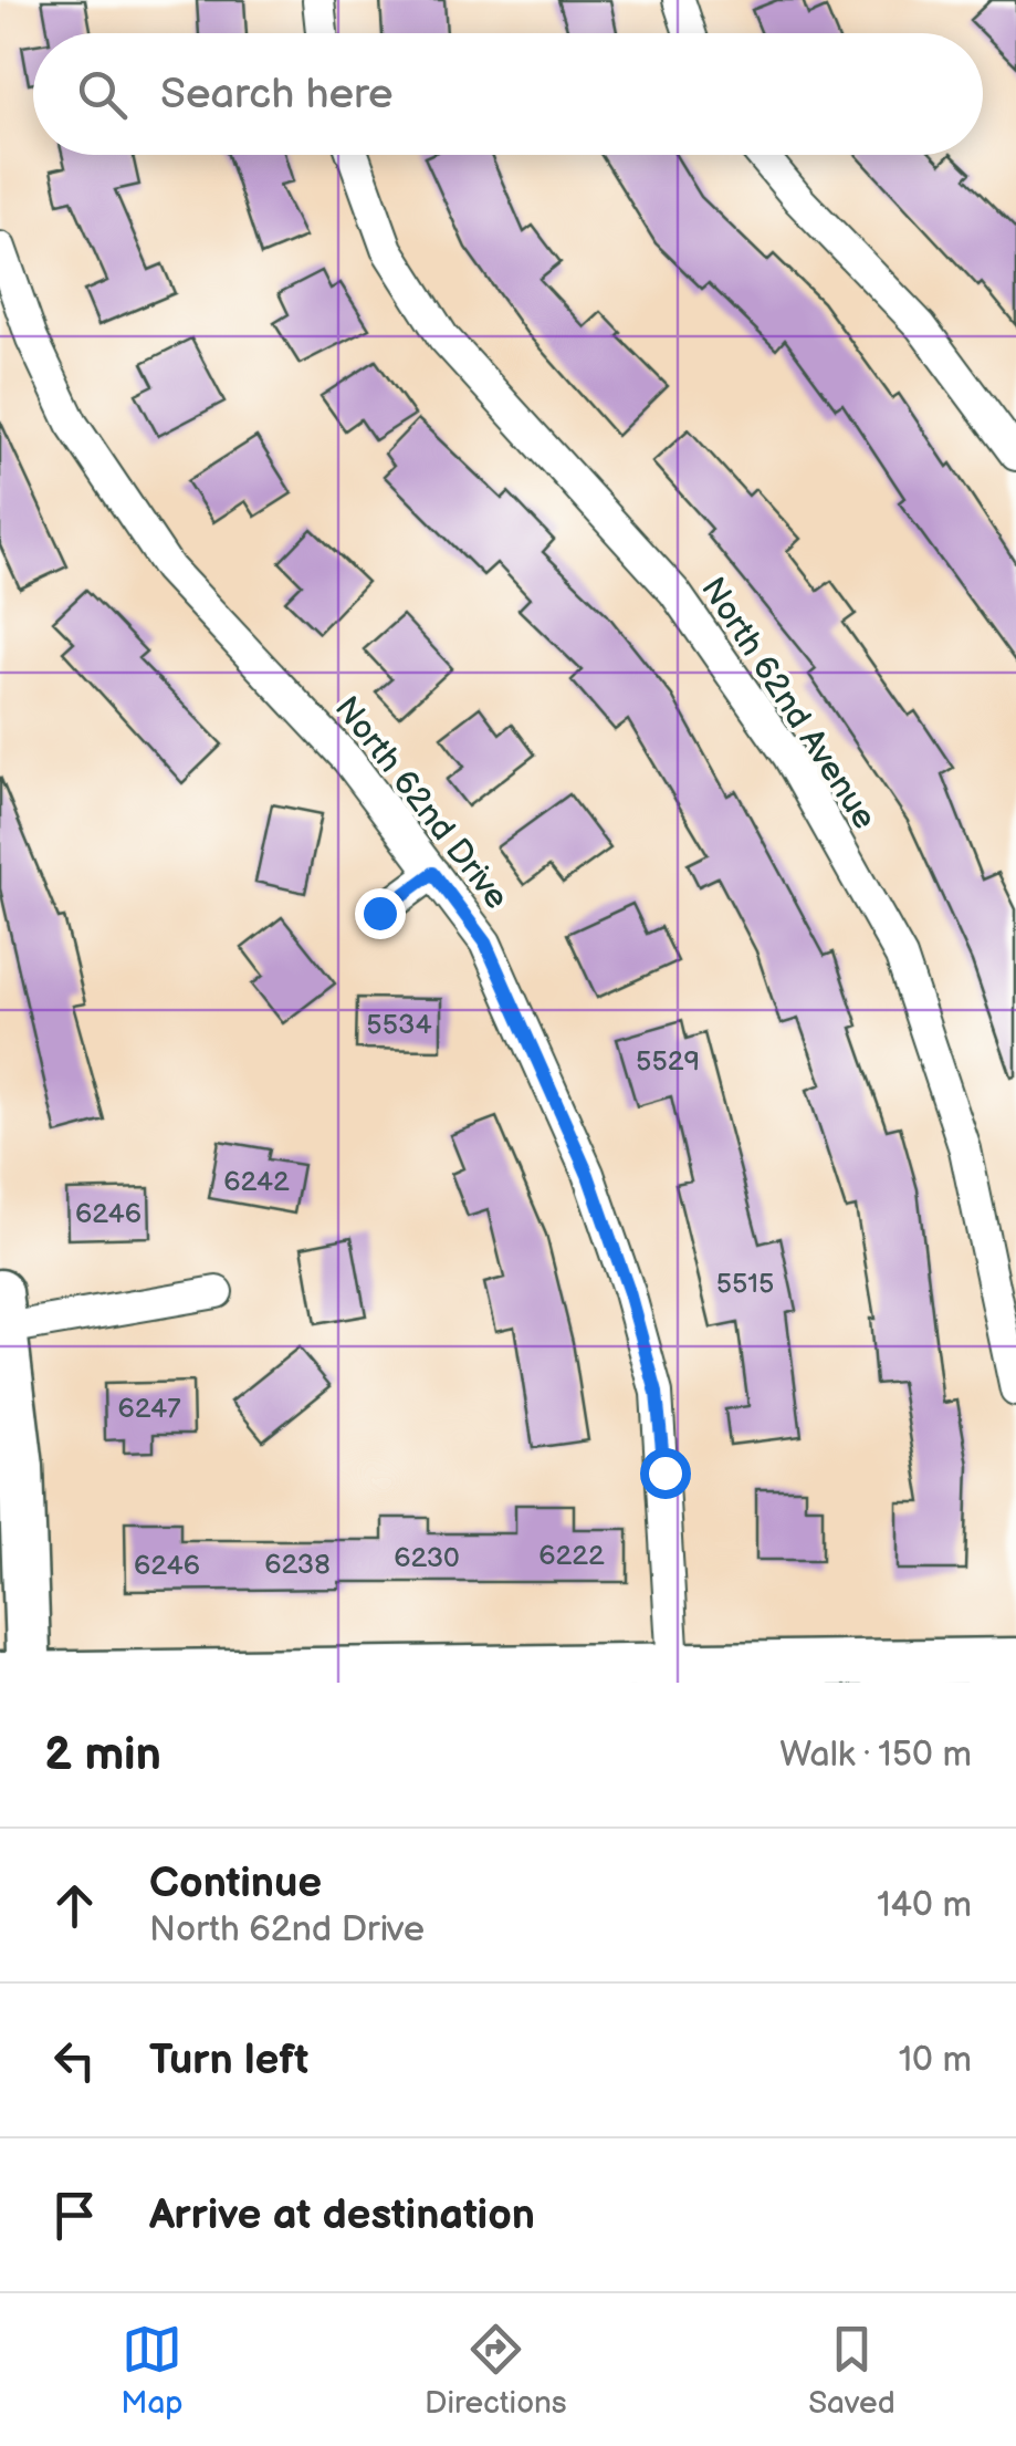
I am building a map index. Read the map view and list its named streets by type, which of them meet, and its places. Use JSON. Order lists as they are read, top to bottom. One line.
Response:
{"streets":{"street":["North 62nd Avenue","North 62nd Drive"]},"house_numbers":["5534","5529","6242","6246","5515","6247","6222","6230","6238","6246"],"page":{"search":"Search here","heading":["2 min","Walk · 150 m"],"list":[["Continue","North 62nd Drive","140 m"],["Turn left","10 m"],"Arrive at destination"],"nav":["Map","Directions","Saved"]}}
